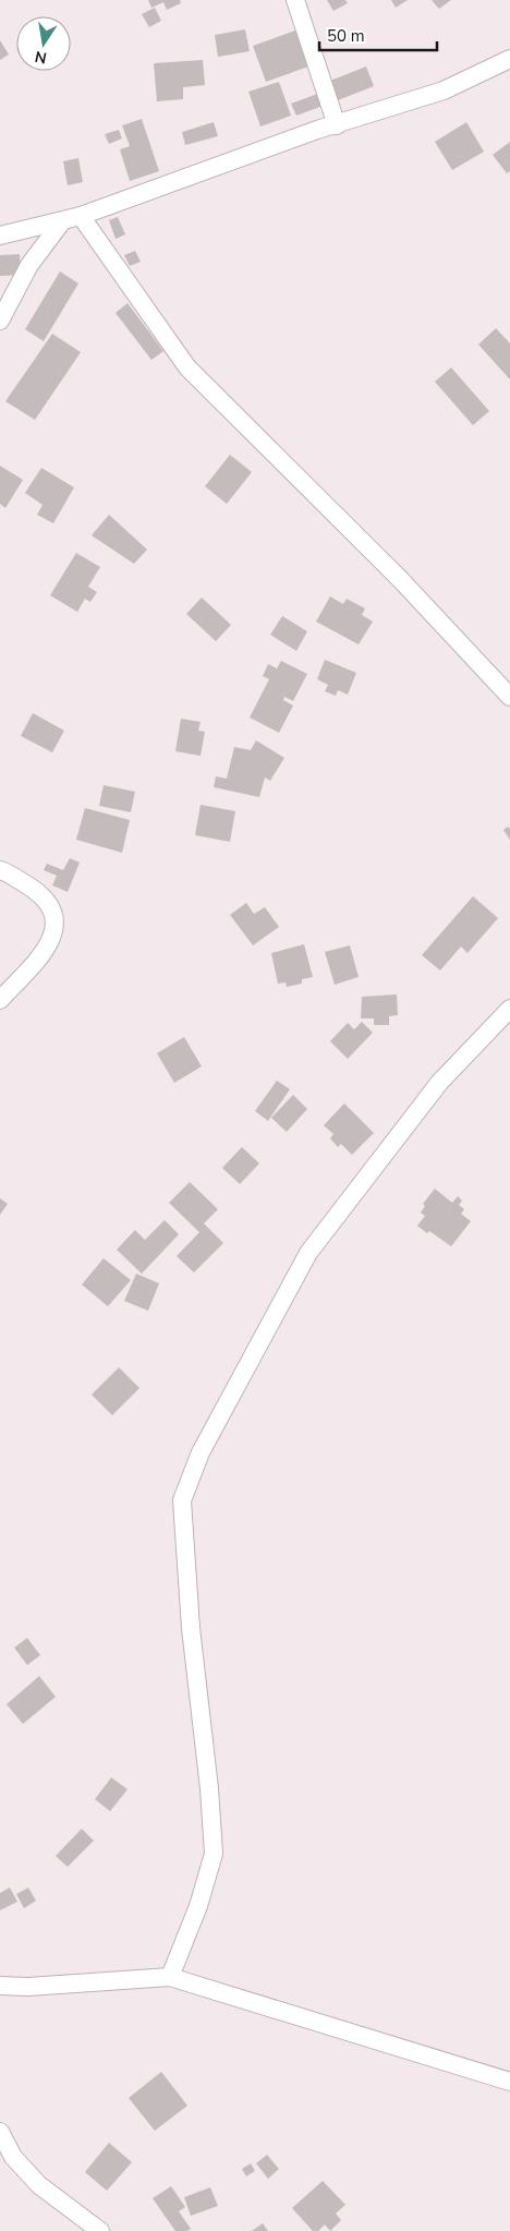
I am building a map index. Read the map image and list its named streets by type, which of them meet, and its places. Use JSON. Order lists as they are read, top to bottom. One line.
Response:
{"scale_bar":"50 m","north":"bottom"}
